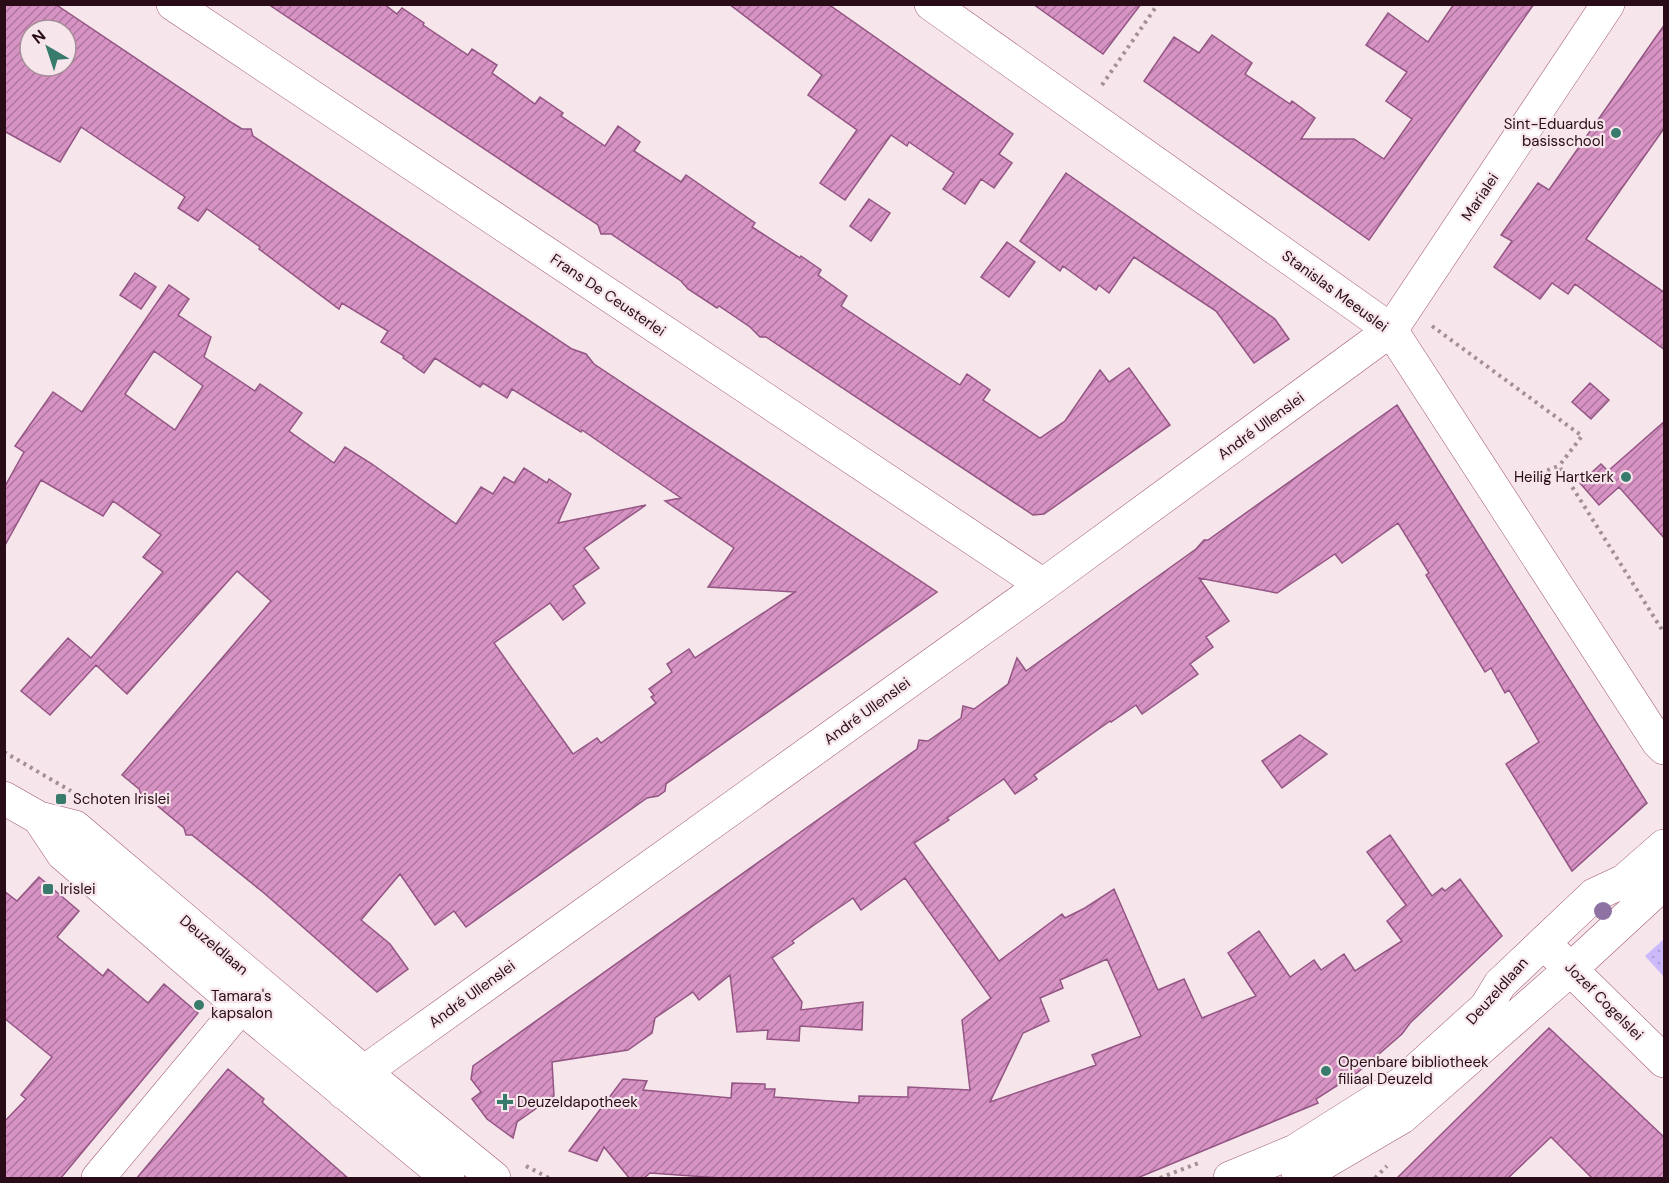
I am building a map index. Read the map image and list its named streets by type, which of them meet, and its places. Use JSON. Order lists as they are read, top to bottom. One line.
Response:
{"streets":{"street":["Marialei","Stanislas Meeuslei","Frans De Ceusterlei","André Ullenslei","Deuzeldlaan","Jozef Cogelslei"]},"crossings":[["Marialei","Stanislas Meeuslei"],["Marialei","André Ullenslei"],["Stanislas Meeuslei","André Ullenslei"],["Frans De Ceusterlei","André Ullenslei"],["André Ullenslei","Deuzeldlaan"],["Deuzeldlaan","Jozef Cogelslei"]],"places":{"other":["Sint-Eduardus basisschool","Heilig Hartkerk","Tamara's kapsalon","Openbare bibliotheek filiaal Deuzeld"],"transit":["Schoten Irislei","Irislei"],"health":["Deuzeldapotheek"]},"north":"top left"}
